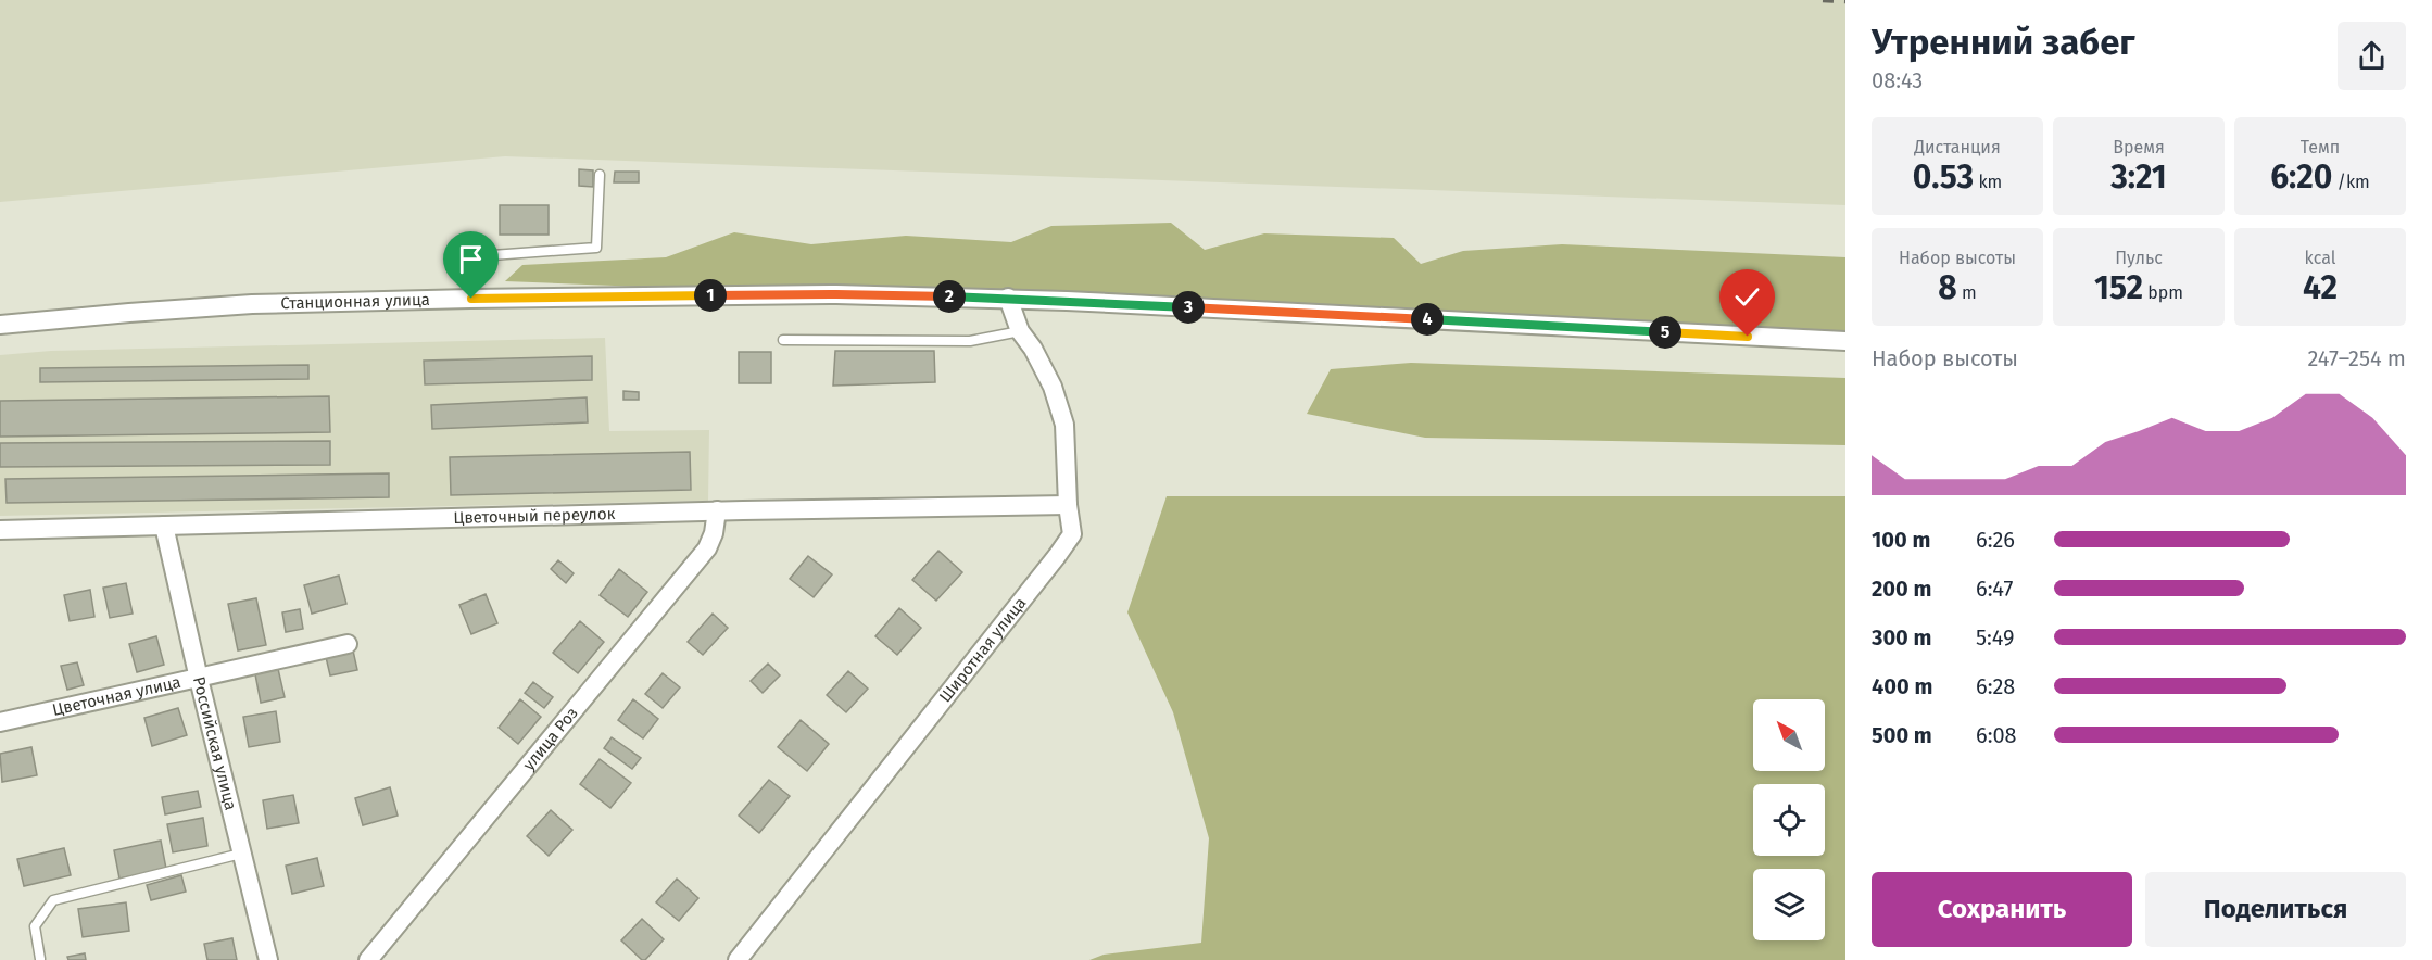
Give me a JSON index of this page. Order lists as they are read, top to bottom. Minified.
{"streets":{"street":["Станционная улица","Цветочный переулок","Широтная улица","Цветочная улица","улица Роз","Российская улица"]},"crossings":[["Станционная улица","Широтная улица"],["Цветочный переулок","Широтная улица"],["Цветочный переулок","улица Роз"],["Цветочный переулок","Российская улица"],["Цветочная улица","Российская улица"]],"north":"top left","page":{"heading":["Утренний забег","08:43"],"stats":[["Дистанция","0.53 km"],["Время","3:21"],["Темп","6:20 /km"],["Набор высоты","8 m"],["Пульс","152 bpm"],["kcal","42"]],"pins":["1","2","3","4","5"],"chart":["Набор высоты","247–254 m"],"list":[{"name":"100 m","note":"6:26"},{"name":"200 m","note":"6:47"},{"name":"300 m","note":"5:49"},{"name":"400 m","note":"6:28"},{"name":"500 m","note":"6:08"}],"buttons":["Сохранить","Поделиться"]}}
